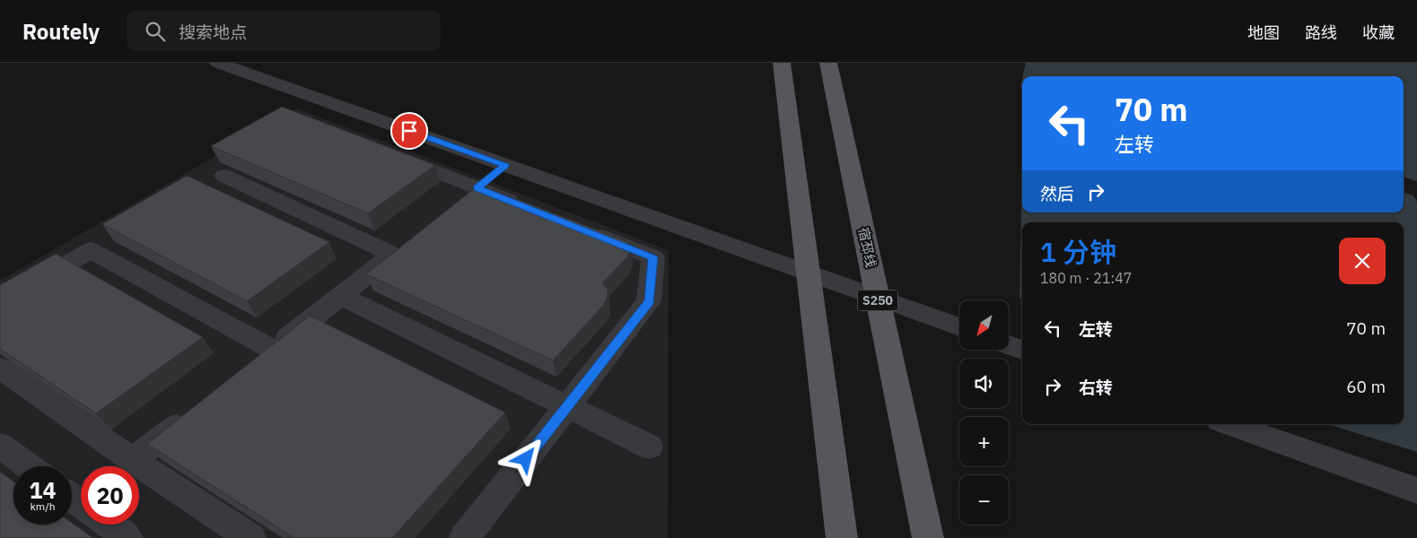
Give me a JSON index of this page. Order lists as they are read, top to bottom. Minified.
{"streets":{"main road":["宿邳线","S250"]},"north":"bottom left","page":{"header":"Routely","search":"搜索地点","nav":["地图","路线","收藏"],"turn":["70 m","左转"],"then":"然后","heading":["1 分钟","180 m · 21:47"],"list":[{"name":"左转","value":"70 m"},{"name":"右转","value":"60 m"}],"map_buttons":["+","−"],"speed":"14 km/h","limit":"20"}}
